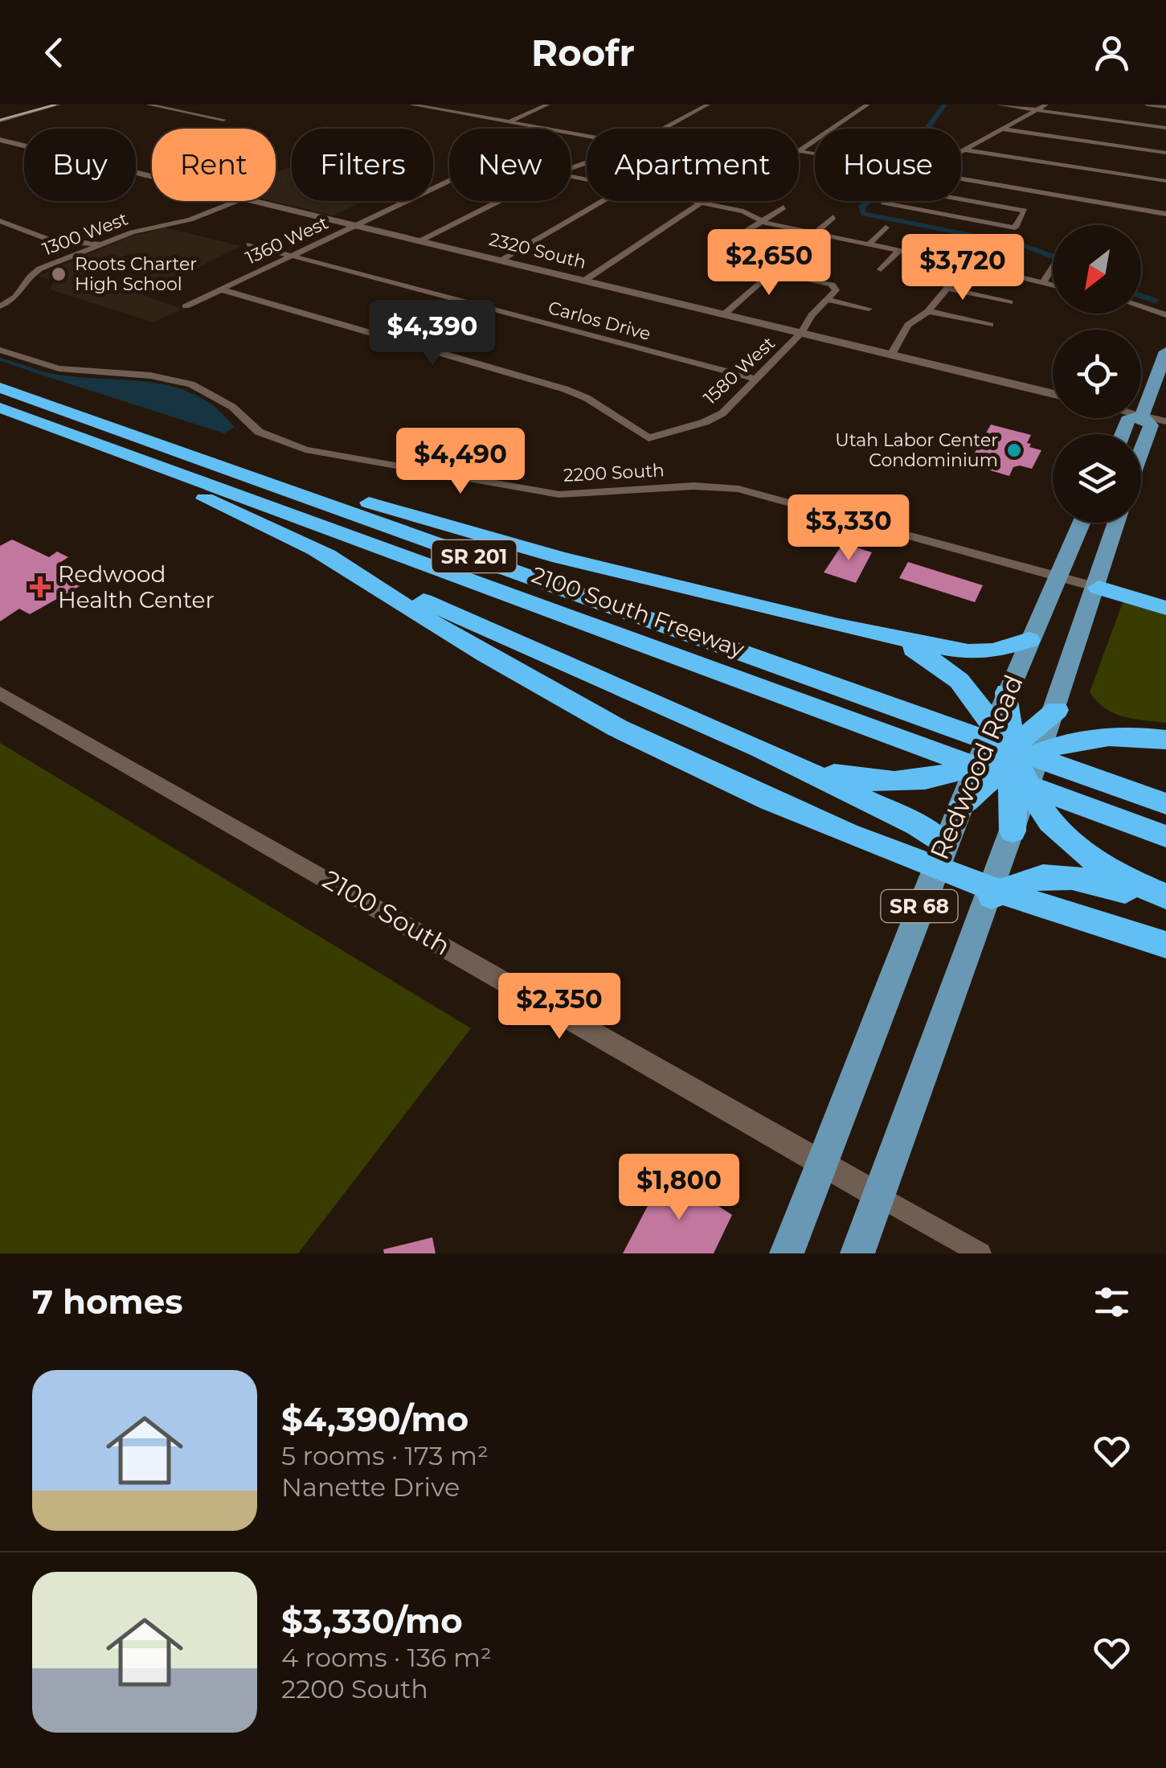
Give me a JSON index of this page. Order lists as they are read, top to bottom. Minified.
{"streets":{"highway":["SR 201","2100 South Freeway"],"main road":["Redwood Road","SR 68"],"street":["1300 West","1360 West","2320 South","Carlos Drive","1580 West","2200 South","2100 South"]},"crossings":[["1360 West","2320 South"],["1360 West","Carlos Drive"],["1360 West","1580 West"],["2320 South","1580 West"],["Carlos Drive","1580 West"],["2200 South","Redwood Road"],["2200 South","SR 68"],["Redwood Road","2100 South"],["SR 68","2100 South"]],"places":{"other":["Roots Charter High School","Utah Labor Center Condominium"],"health":["Redwood Health Center"]},"north":"bottom left","page":{"header":"Roofr","chip":["Buy","Rent","Filters","New","Apartment","House"],"price":["$2,650","$3,720","$4,390","$4,490","$3,330","$2,350","$1,800"],"heading":"7 homes","list":[{"name":"$4,390/mo","note":"5 rooms · 173 m² · Nanette Drive"},{"name":"$3,330/mo","note":"4 rooms · 136 m² · 2200 South"}]}}
